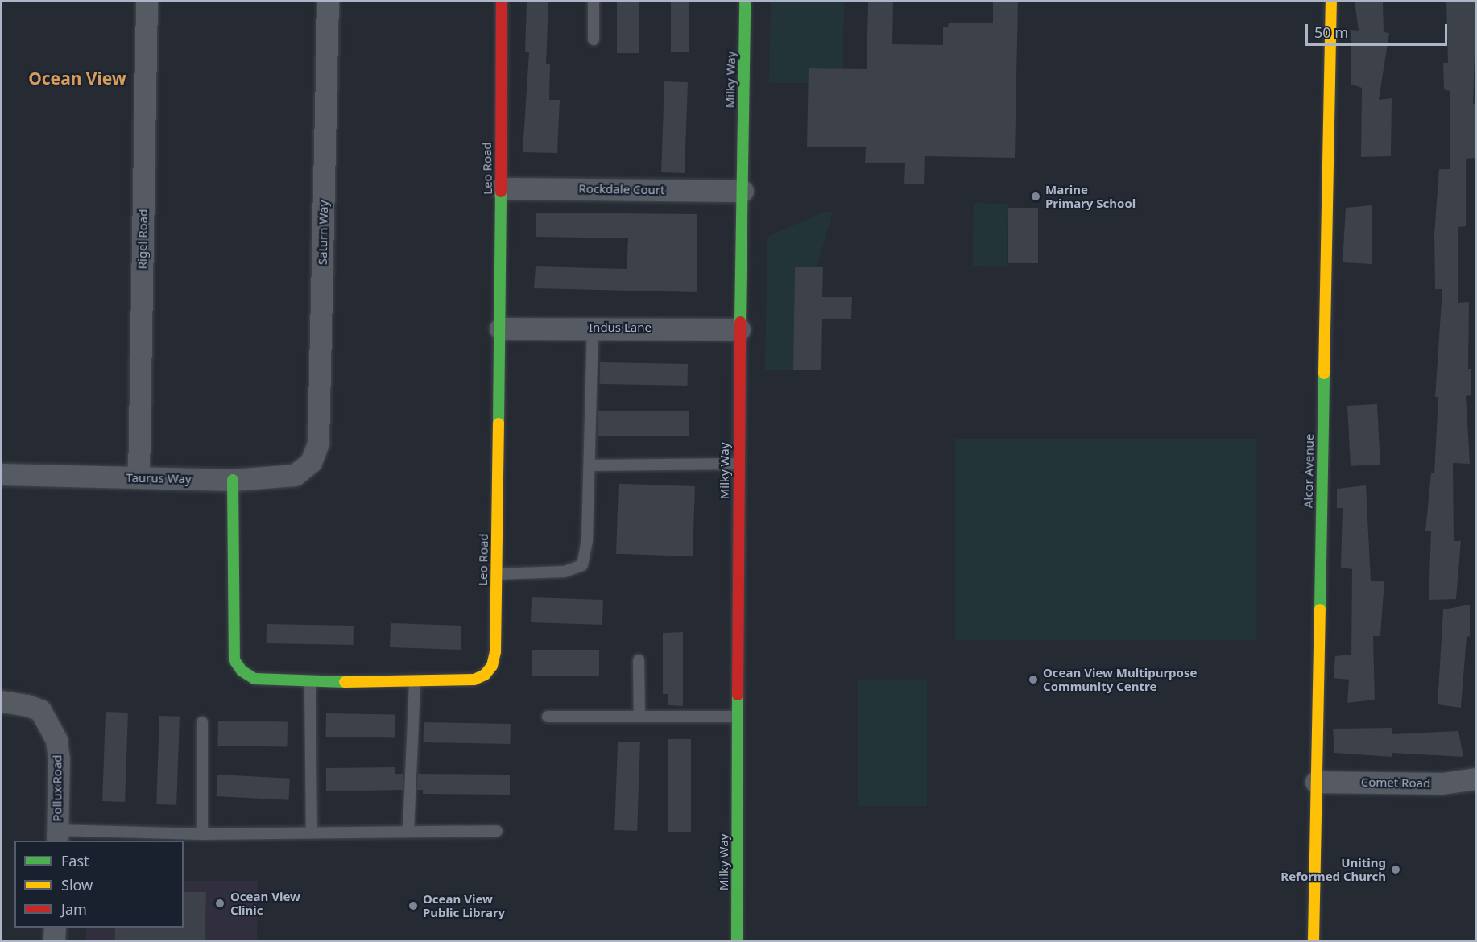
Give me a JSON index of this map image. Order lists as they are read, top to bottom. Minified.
{"streets":{"street":["Milky Way","Leo Road","Rockdale Court","Saturn Way","Rigel Road","Indus Lane","Alcor Avenue","Taurus Way","Comet Road","Pollux Road"]},"crossings":[["Milky Way","Rockdale Court"],["Milky Way","Indus Lane"],["Leo Road","Rockdale Court"],["Leo Road","Indus Lane"],["Leo Road","Taurus Way"],["Saturn Way","Taurus Way"],["Rigel Road","Taurus Way"],["Alcor Avenue","Comet Road"]],"districts":["Ocean View"],"places":["Marine Primary School","Ocean View Multipurpose Community Centre","Uniting Reformed Church","Ocean View Clinic","Ocean View Public Library"],"legend":["Fast","Slow","Jam"],"scale_bar":"50 m"}
